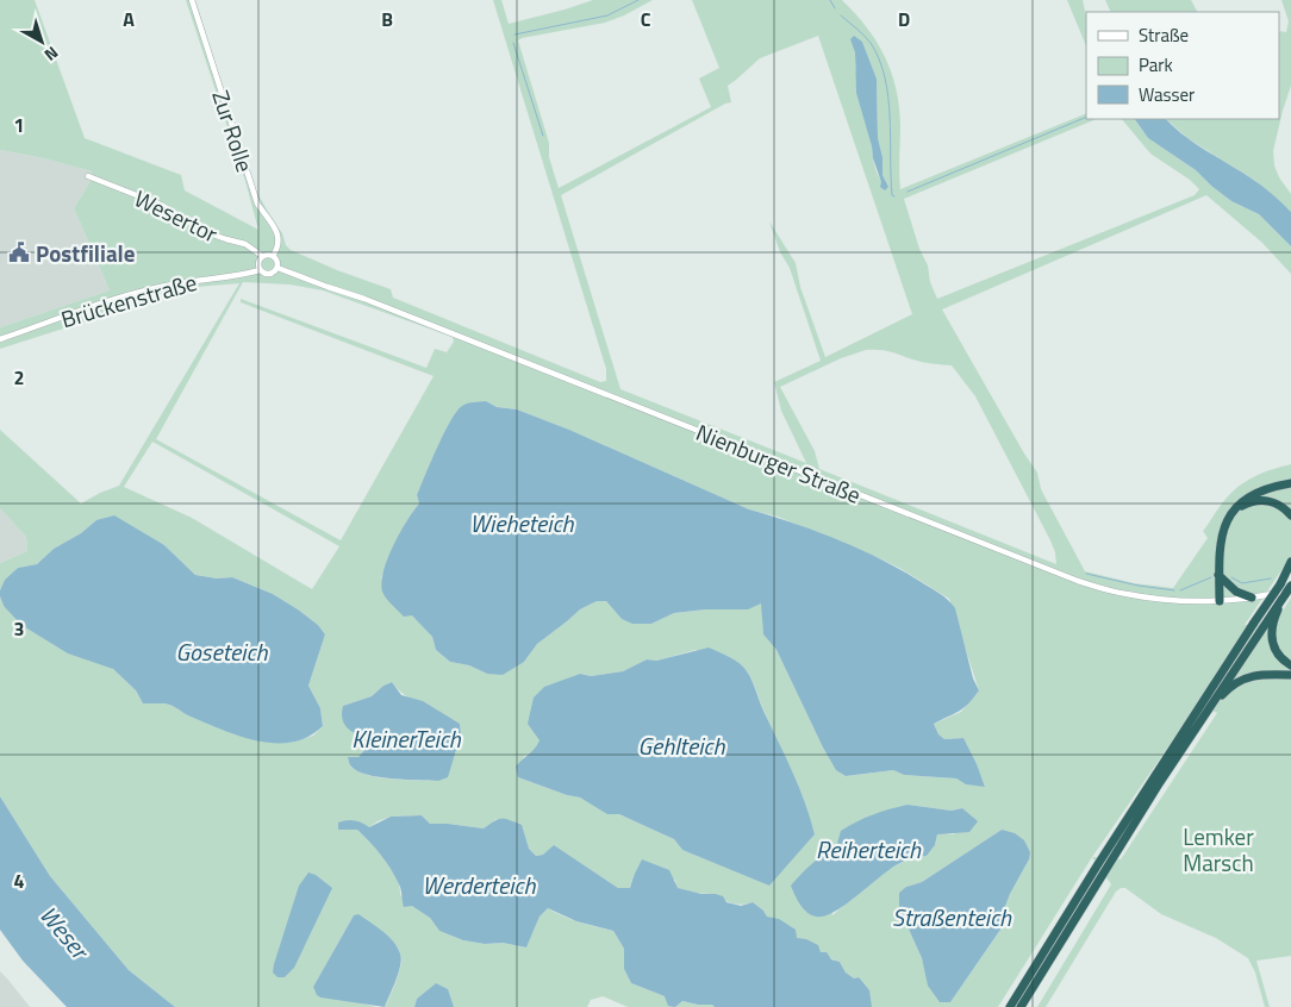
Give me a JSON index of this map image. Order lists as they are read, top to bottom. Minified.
{"streets":{"street":["Zur Rolle","Wesertor","Brückenstraße","Nienburger Straße"]},"crossings":[["Zur Rolle","Wesertor"],["Zur Rolle","Brückenstraße"],["Zur Rolle","Nienburger Straße"],["Wesertor","Brückenstraße"],["Wesertor","Nienburger Straße"],["Brückenstraße","Nienburger Straße"]],"water":["Wieheteich","Goseteich","KleinerTeich","Gehlteich","Reiherteich","Werderteich","Straßenteich","Weser"],"parks":["Lemker Marsch"],"places":{"public building":["Postfiliale"]},"legend":["Straße","Park","Wasser"],"north":"bottom right","grid":{"columns":["A","B","C","D"],"rows":["1","2","3","4"]}}
